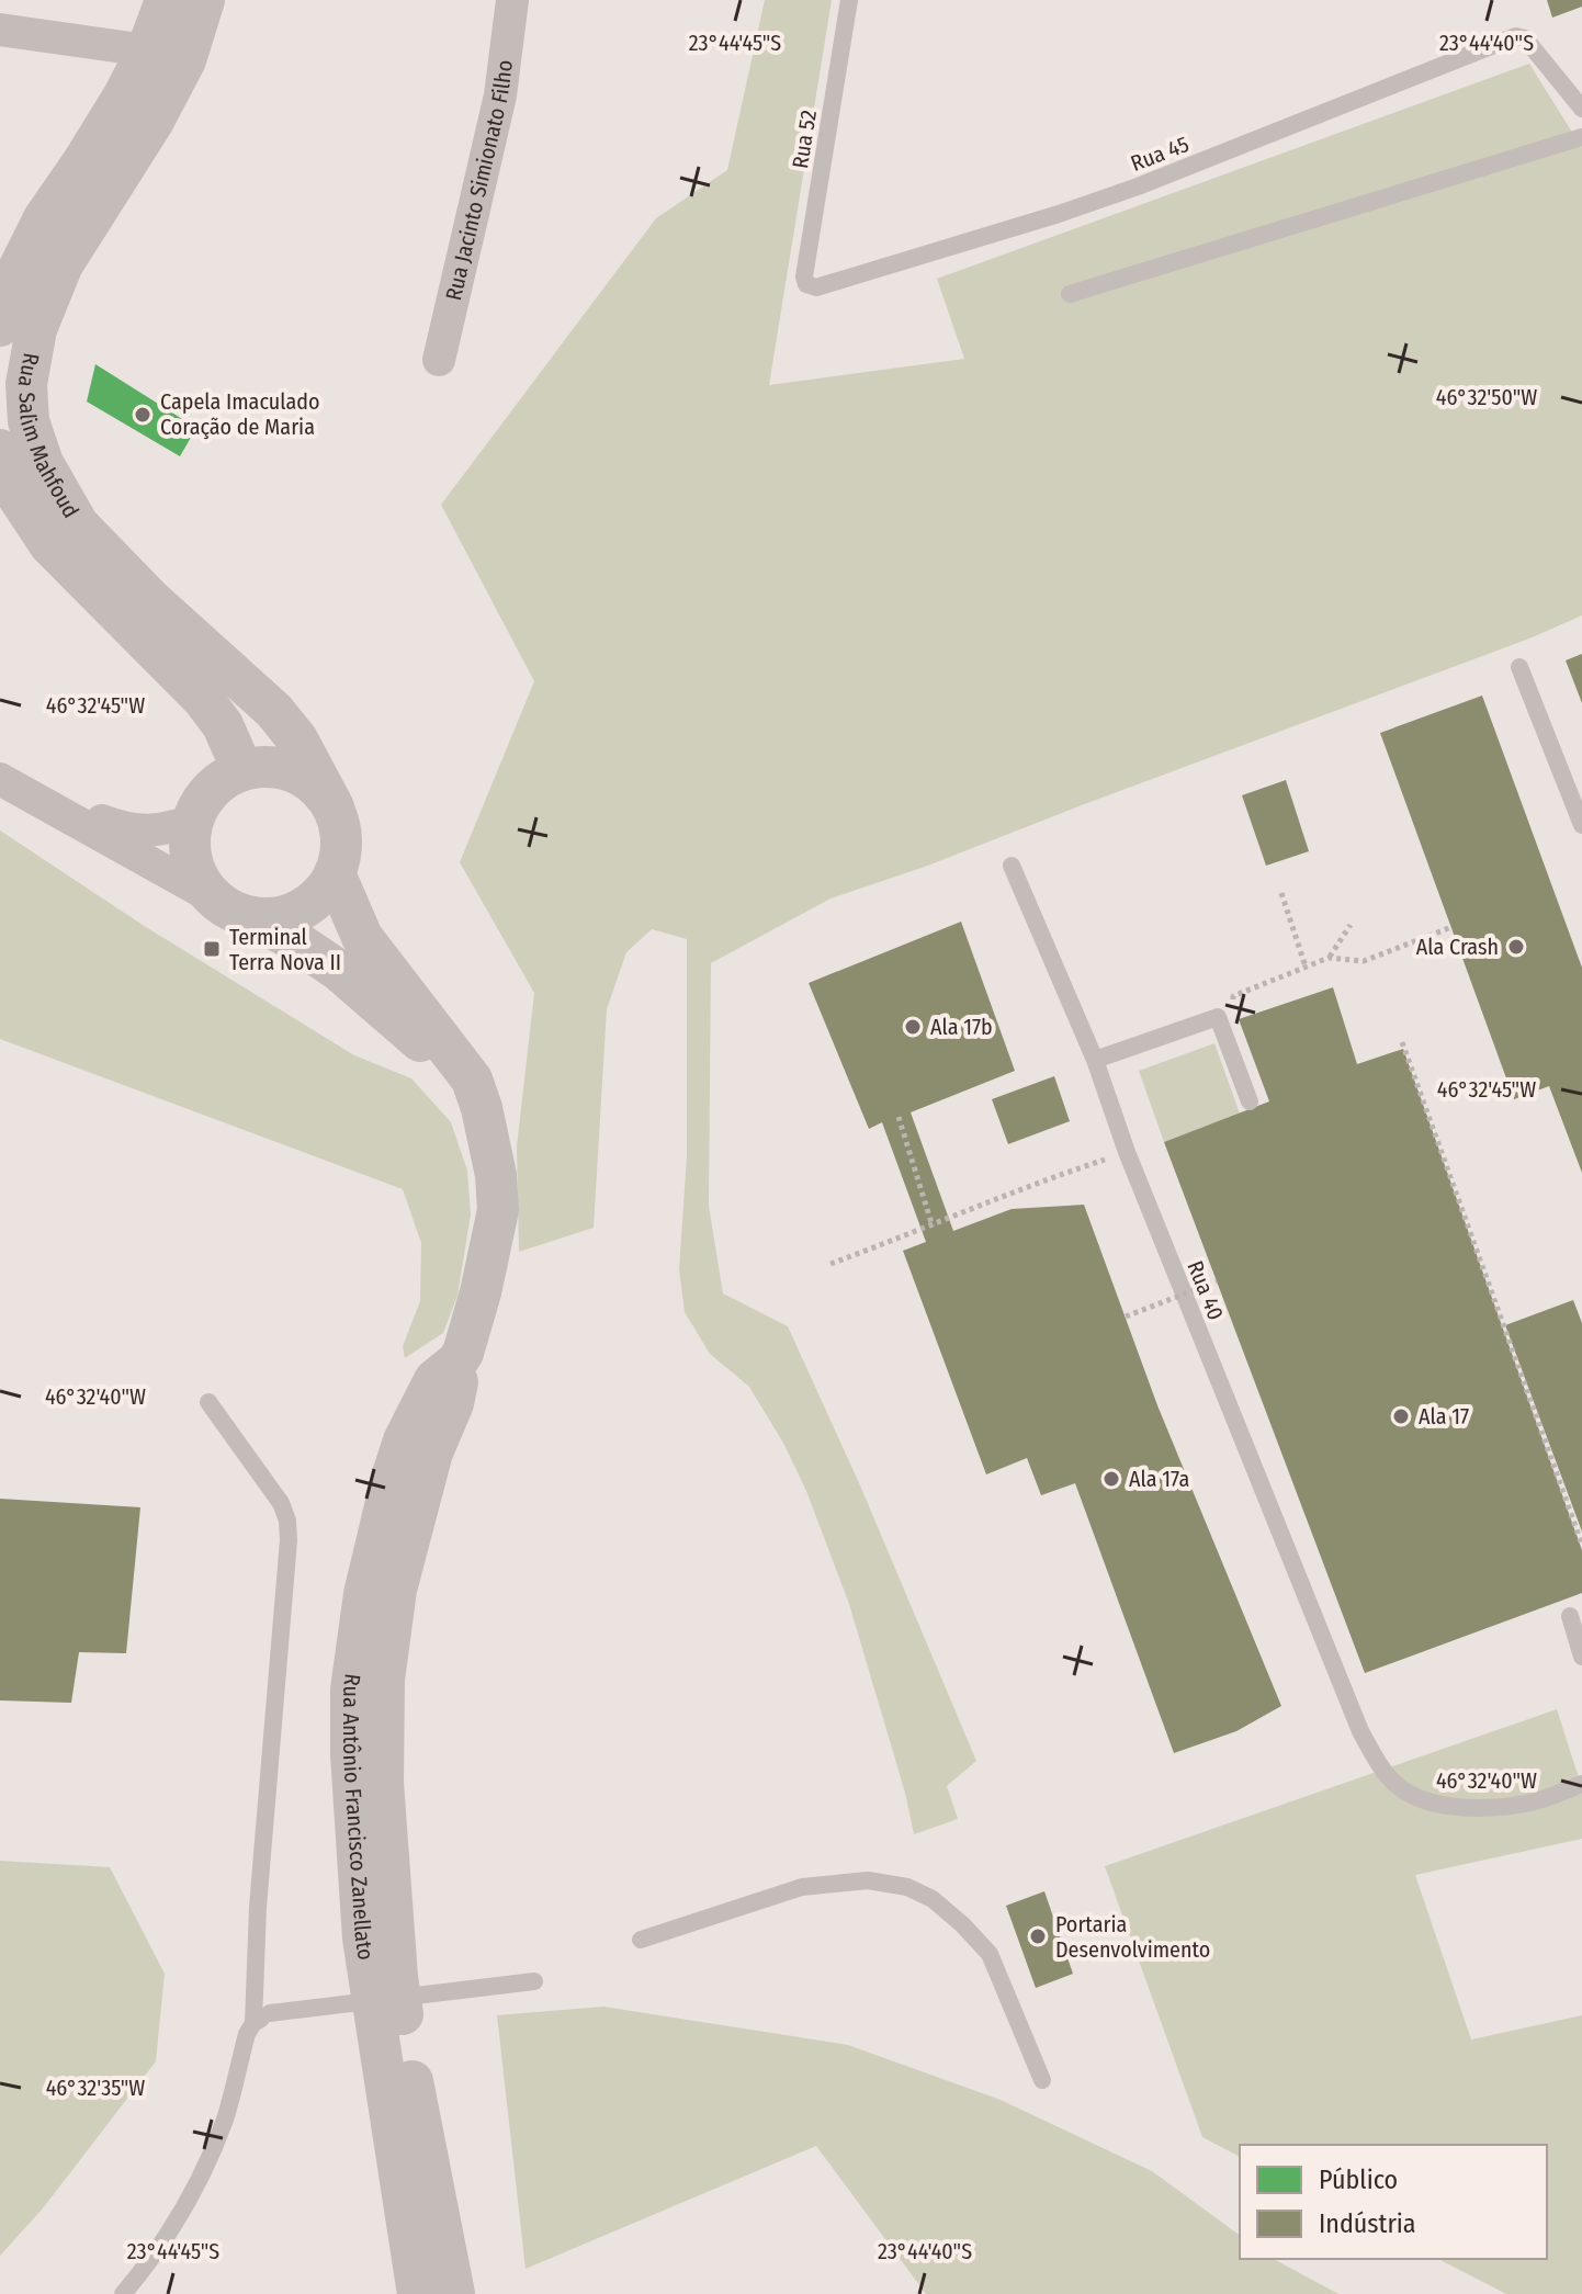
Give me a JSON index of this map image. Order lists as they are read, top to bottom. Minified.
{"streets":{"street":["Rua Jacinto Simionato Filho","Rua Salim Mahfoud","Rua Antônio Francisco Zanellato"],"lane":["Rua 52","Rua 45","Rua 40"]},"crossings":[["Rua 52","Rua 45"],["Rua Salim Mahfoud","Rua Antônio Francisco Zanellato"]],"places":{"other":["Capela Imaculado Coração de Maria","Ala Crash","Ala 17b","Ala 17","Ala 17a","Portaria Desenvolvimento"],"transit":["Terminal Terra Nova II"]},"legend":["Público","Indústria"],"coordinates":["23°44'45\"S","23°44'40\"S","46°32'50\"W","46°32'45\"W","46°32'40\"W","46°32'35\"W"]}
